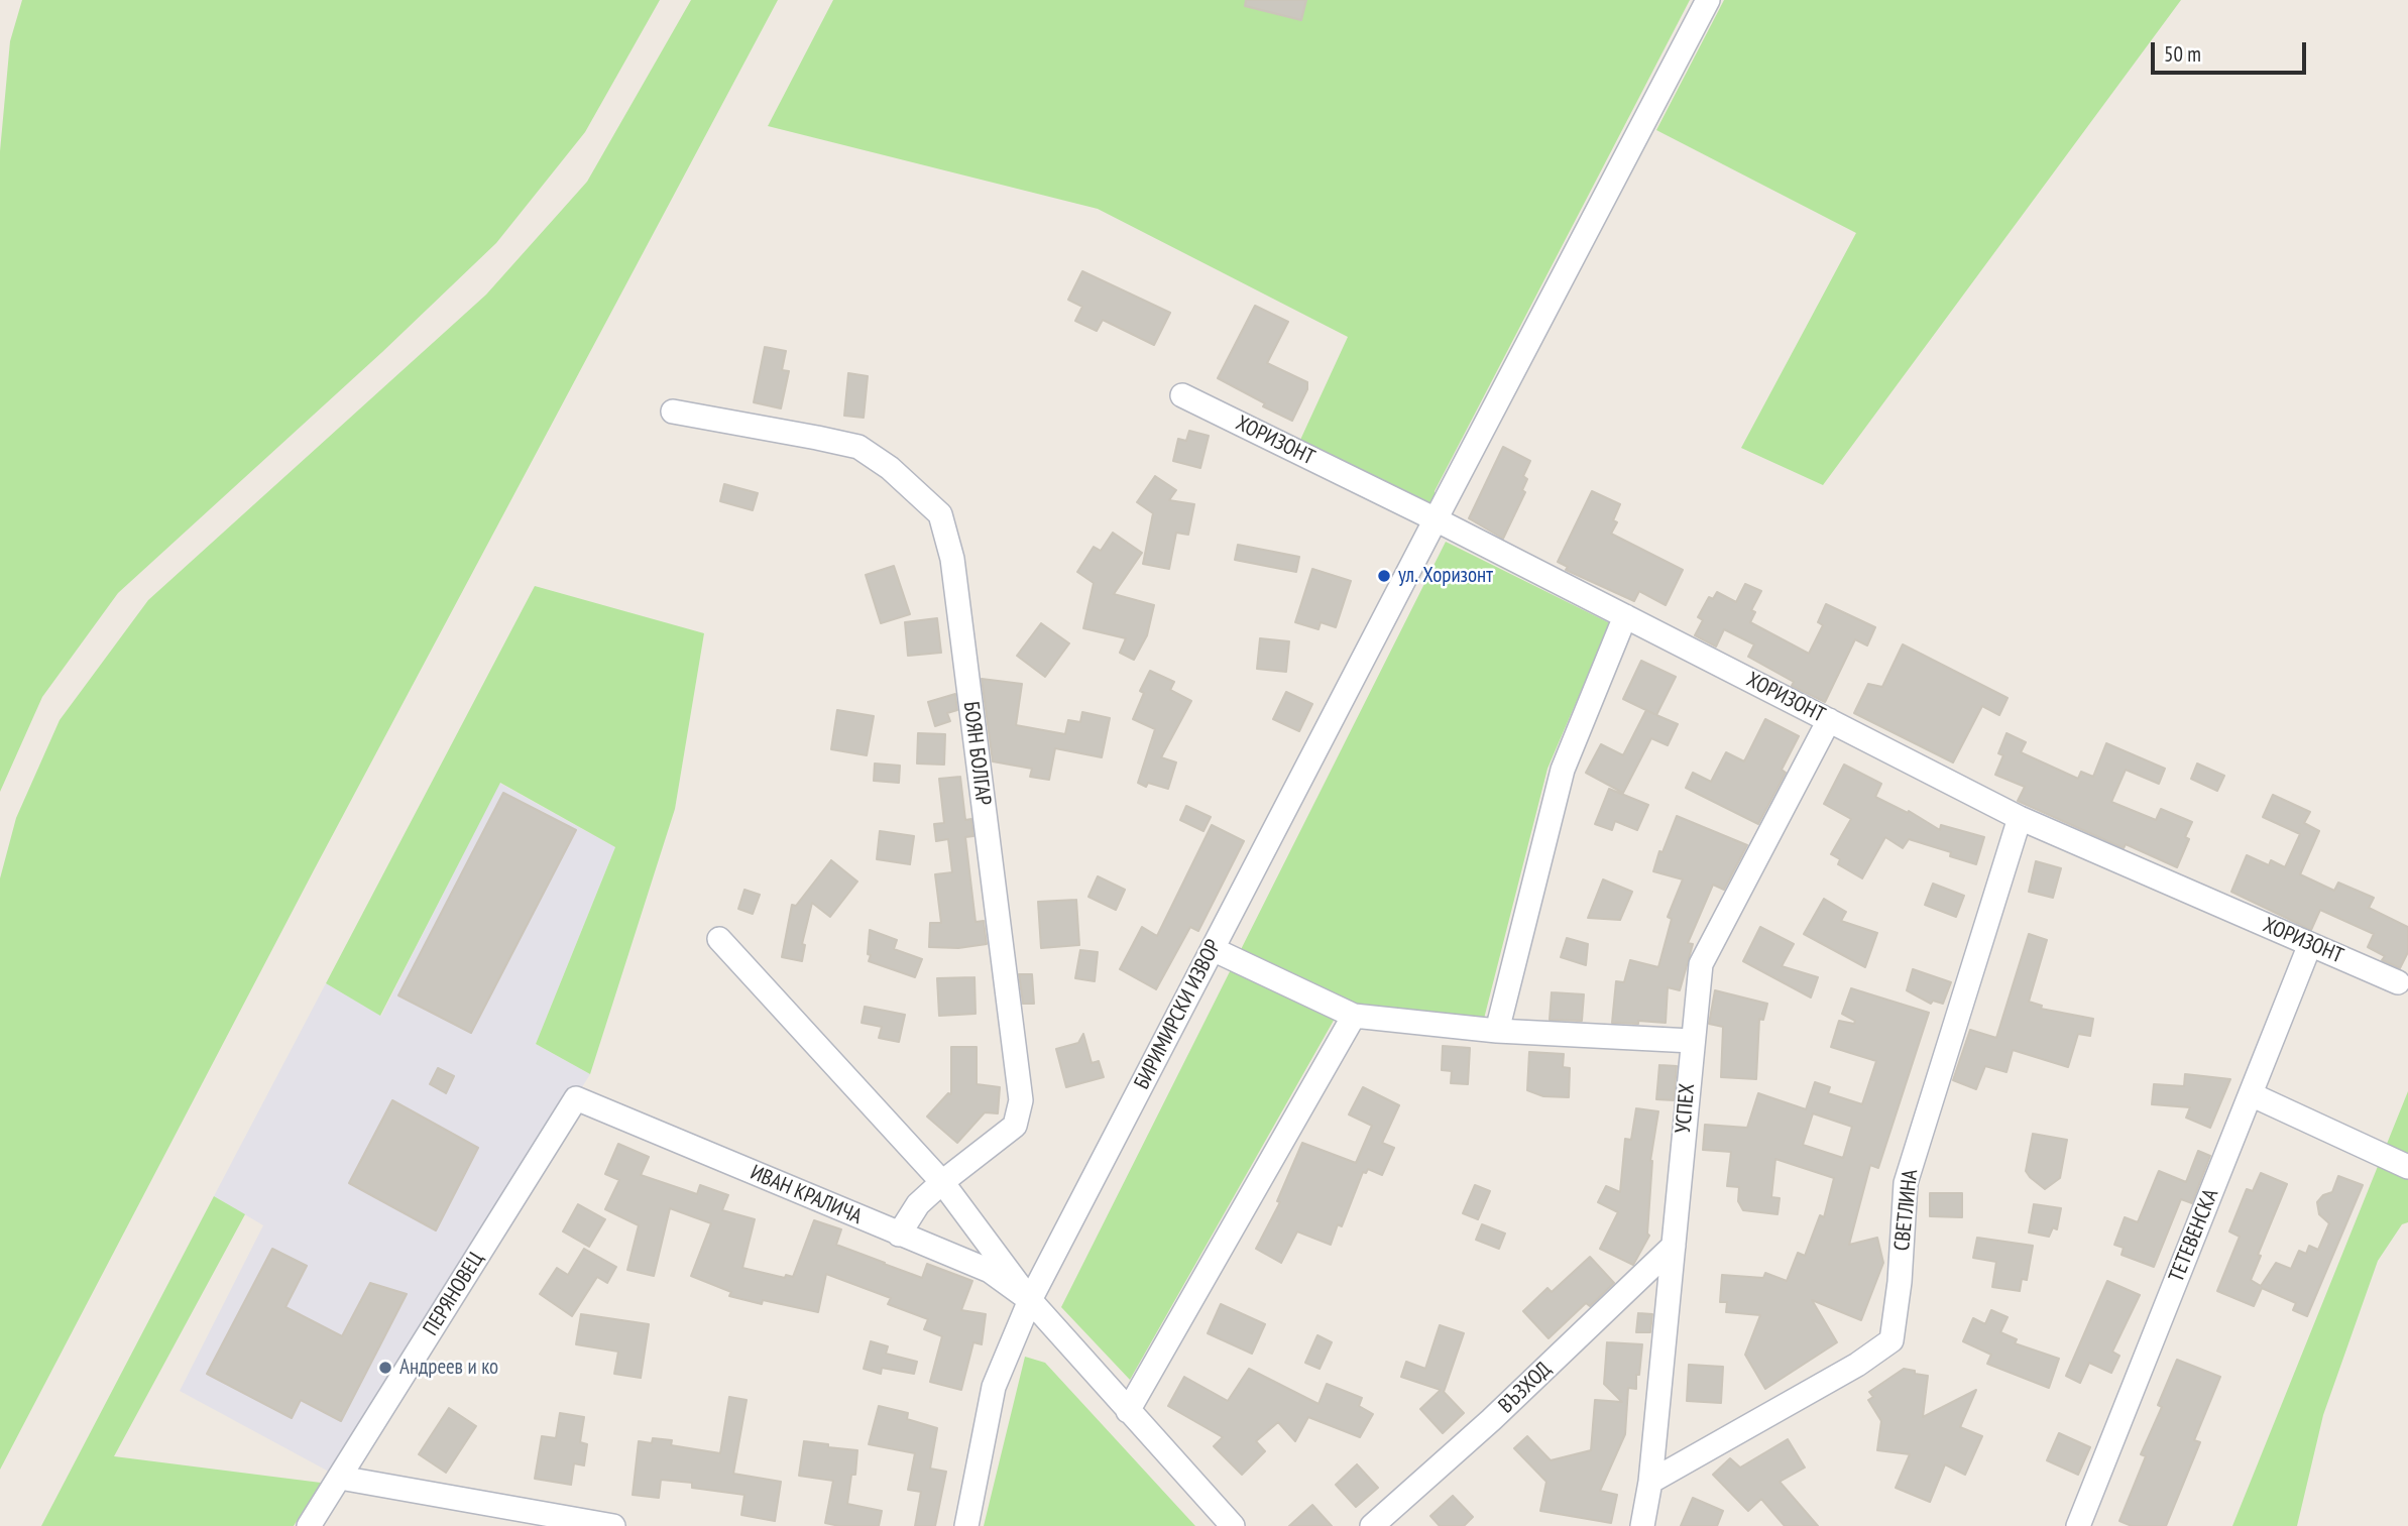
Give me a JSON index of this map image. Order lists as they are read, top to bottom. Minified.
{"streets":{"street":["ХОРИЗОНТ","БОЯН БОЛГАР","БИРИМИРСКИ ИЗВОР","УСПЕХ","ИВАН КРАЛИЧА","СВЕТЛИНА","ТЕТЕВЕНСКА","ПЕРЯНОВЕЦ","ВЪЗХОД"]},"crossings":[["ХОРИЗОНТ","БИРИМИРСКИ ИЗВОР"],["ХОРИЗОНТ","УСПЕХ"],["ХОРИЗОНТ","СВЕТЛИНА"],["ХОРИЗОНТ","ТЕТЕВЕНСКА"],["БОЯН БОЛГАР","ИВАН КРАЛИЧА"],["БИРИМИРСКИ ИЗВОР","ИВАН КРАЛИЧА"],["УСПЕХ","СВЕТЛИНА"],["УСПЕХ","ВЪЗХОД"],["ИВАН КРАЛИЧА","ПЕРЯНОВЕЦ"]],"places":["ул. Хоризонт","Андреев и ко"],"scale_bar":"50 m"}
